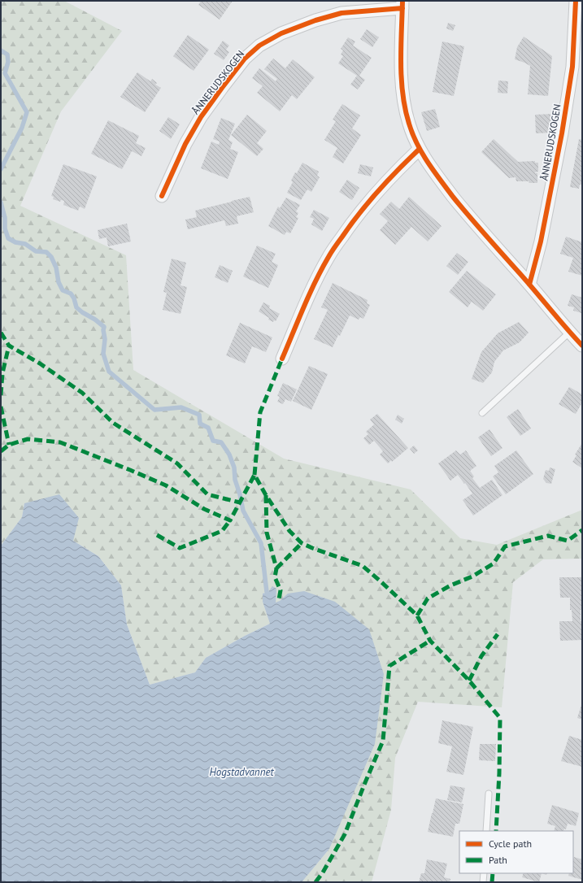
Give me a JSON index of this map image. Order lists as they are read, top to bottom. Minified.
{"streets":{"street":["ÅNNERUDSKOGEN"]},"water":["Hogstadvannet"],"legend":["Cycle path","Path"]}
